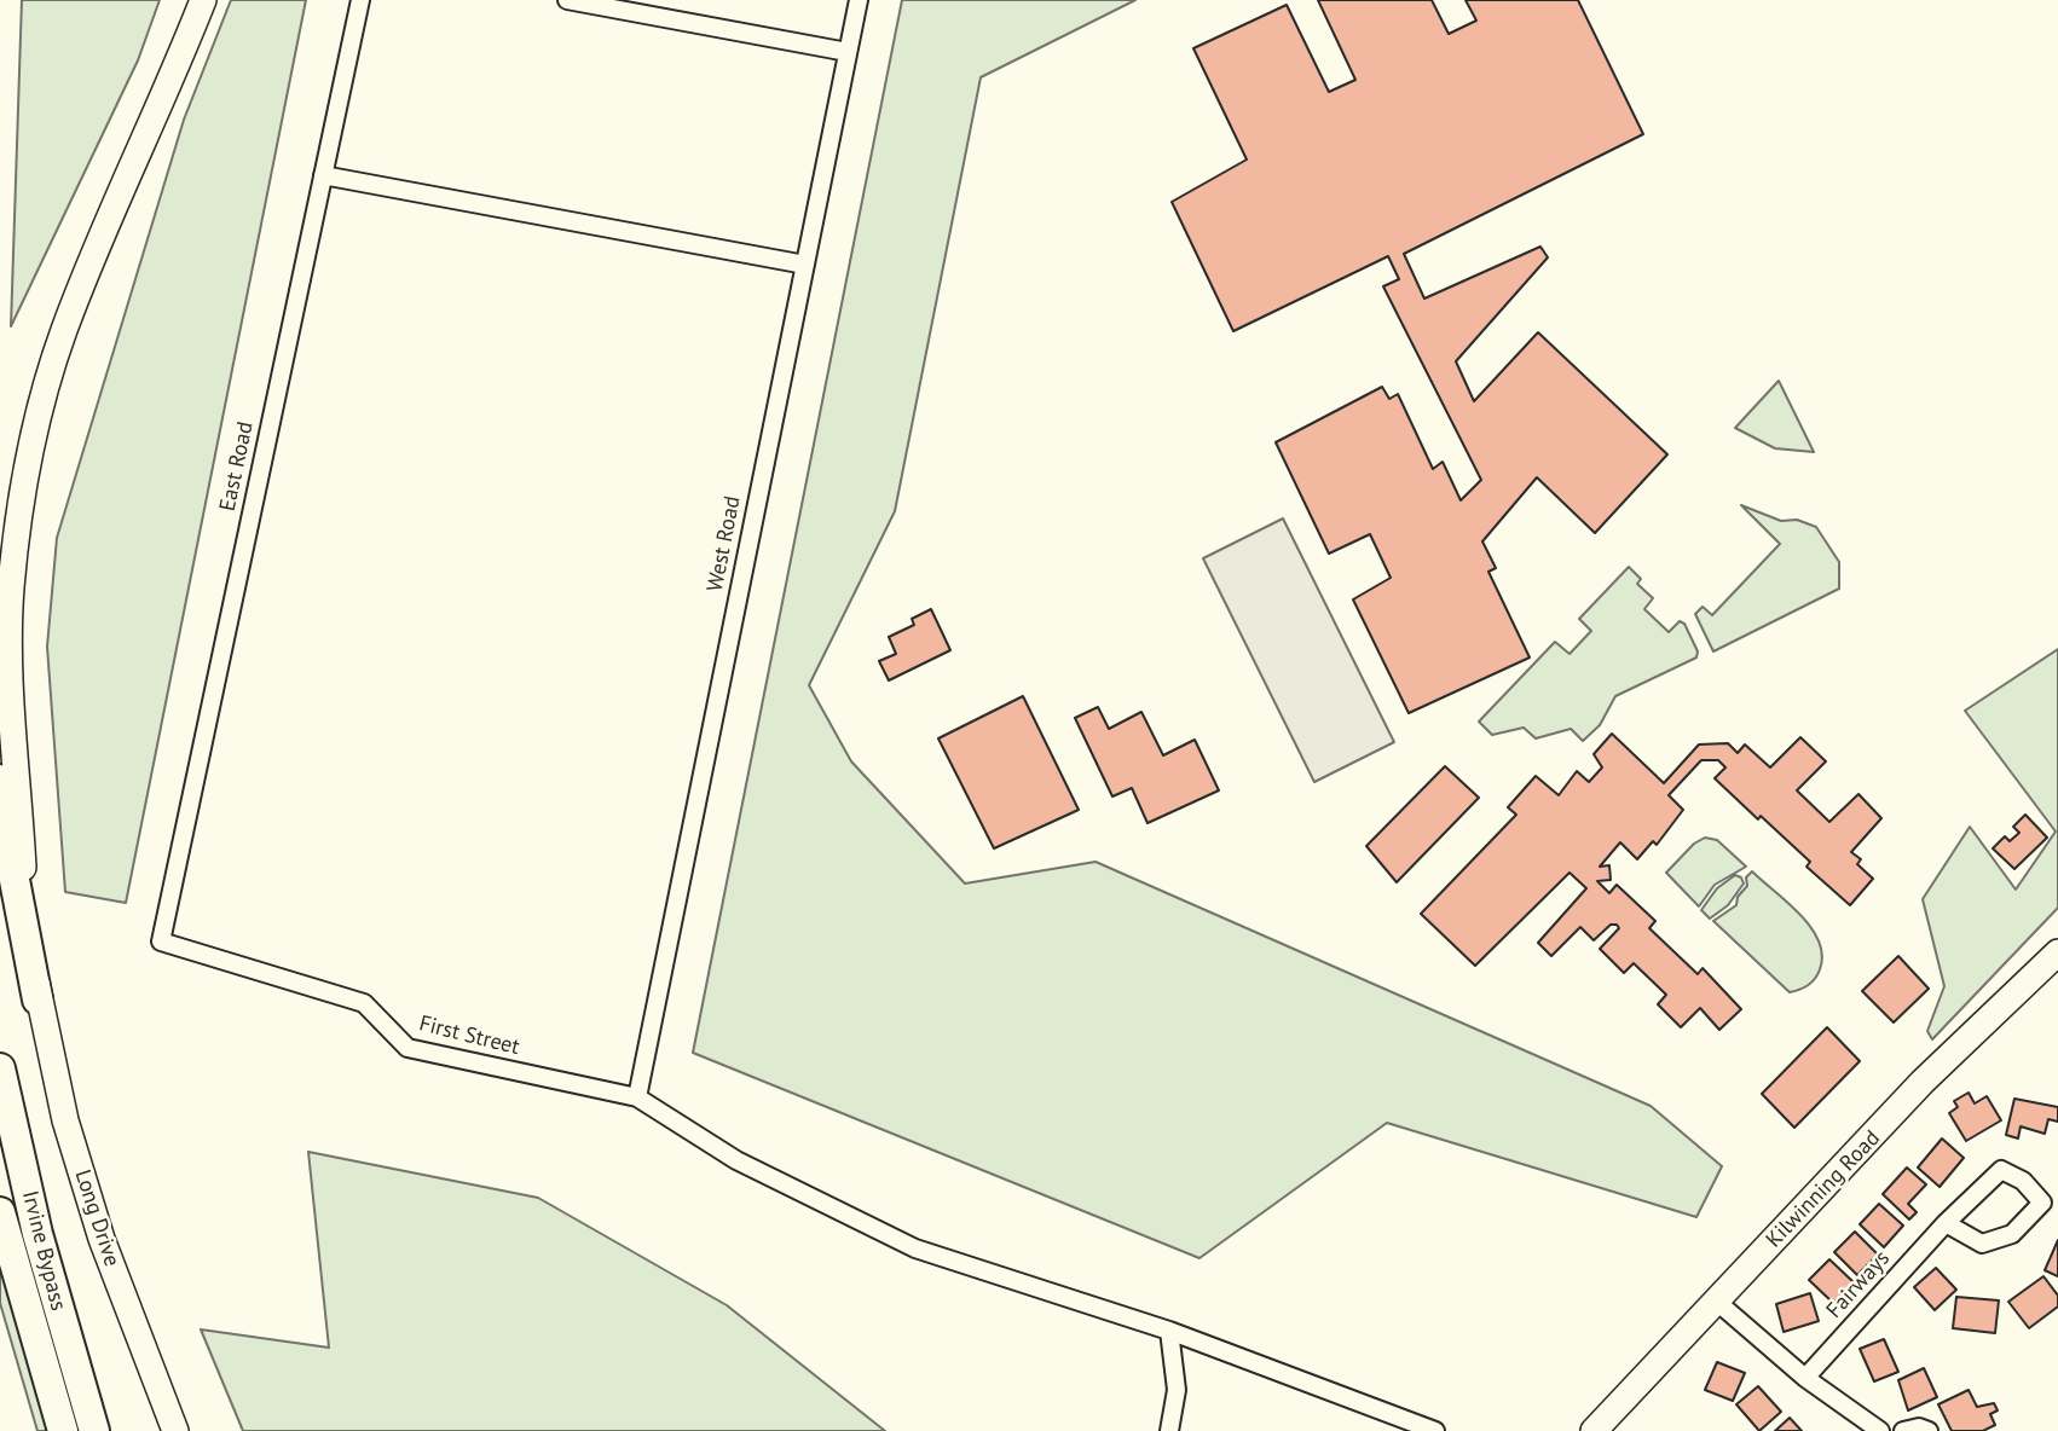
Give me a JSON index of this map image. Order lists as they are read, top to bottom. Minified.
{"streets":{"highway":["Irvine Bypass"],"main road":["Kilwinning Road","Long Drive"],"street":["East Road","West Road","First Street","Fairways"]},"crossings":[["East Road","First Street"],["West Road","First Street"]]}
